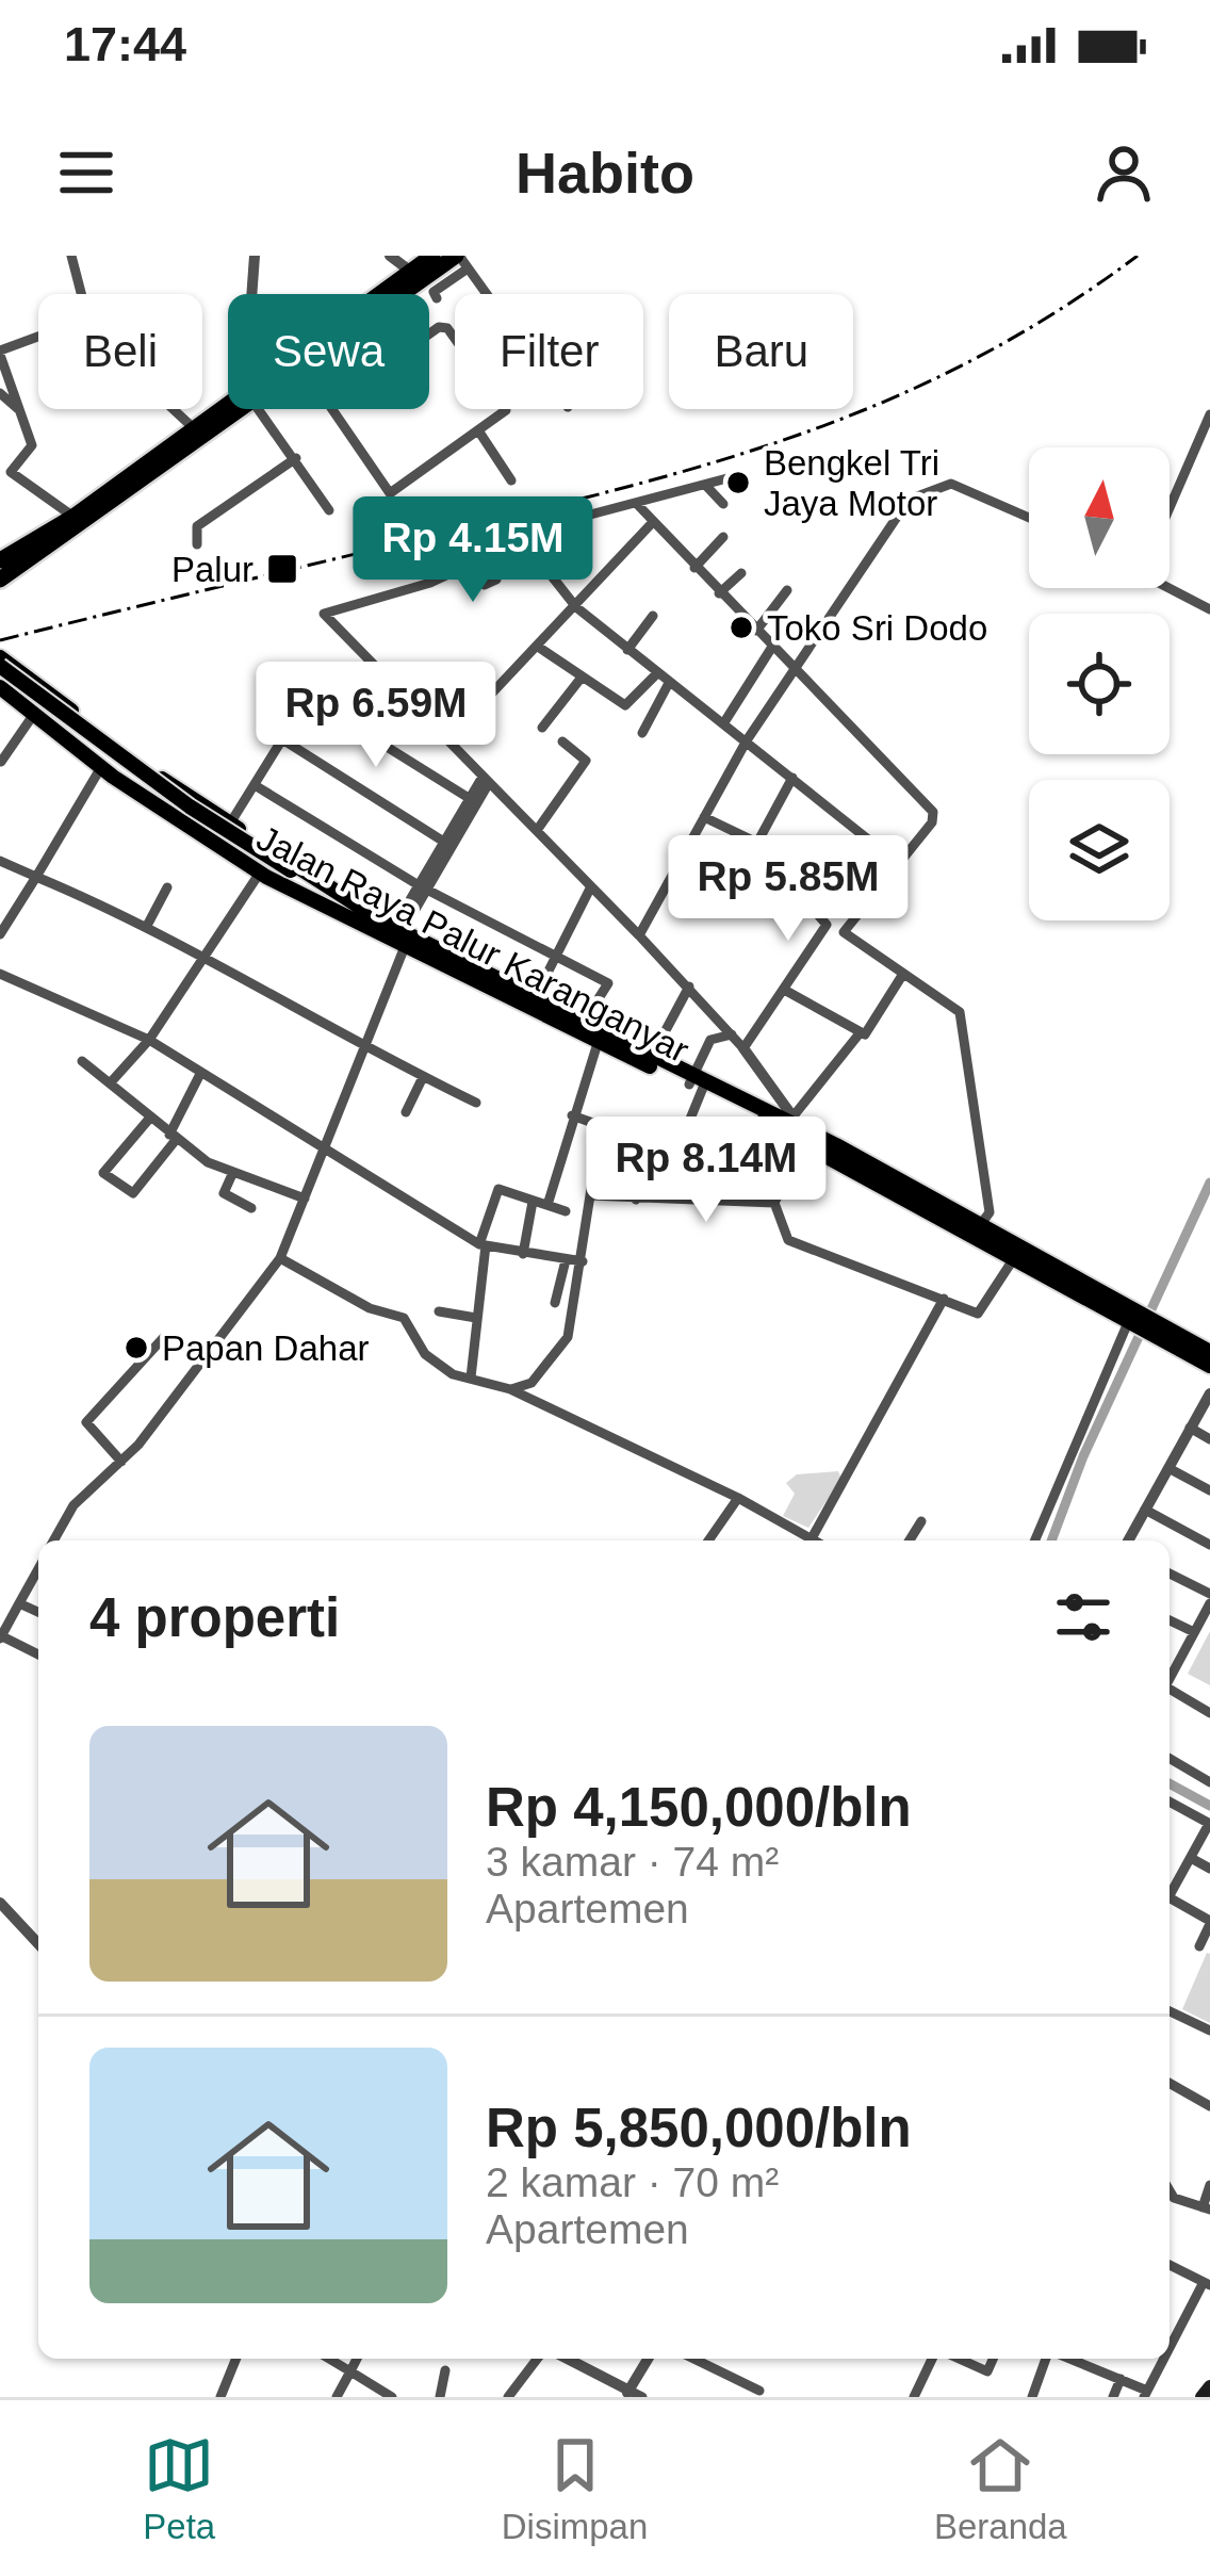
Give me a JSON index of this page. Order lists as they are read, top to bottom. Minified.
{"streets":{"main road":["Jalan Raya Palur Karanganyar"]},"places":{"other":["Bengkel Tri Jaya Motor","Toko Sri Dodo","Papan Dahar"],"transit":["Palur"]},"north":"top","page":{"status":"17:44","header":"Habito","chip":["Beli","Sewa","Filter","Baru"],"price":["Rp 4.15M","Rp 6.59M","Rp 5.85M","Rp 8.14M"],"heading":"4 properti","list":[{"name":"Rp 4,150,000/bln","note":"3 kamar · 74 m² · Apartemen"},{"name":"Rp 5,850,000/bln","note":"2 kamar · 70 m² · Apartemen"}],"tabs":["Peta","Disimpan","Beranda"]}}
